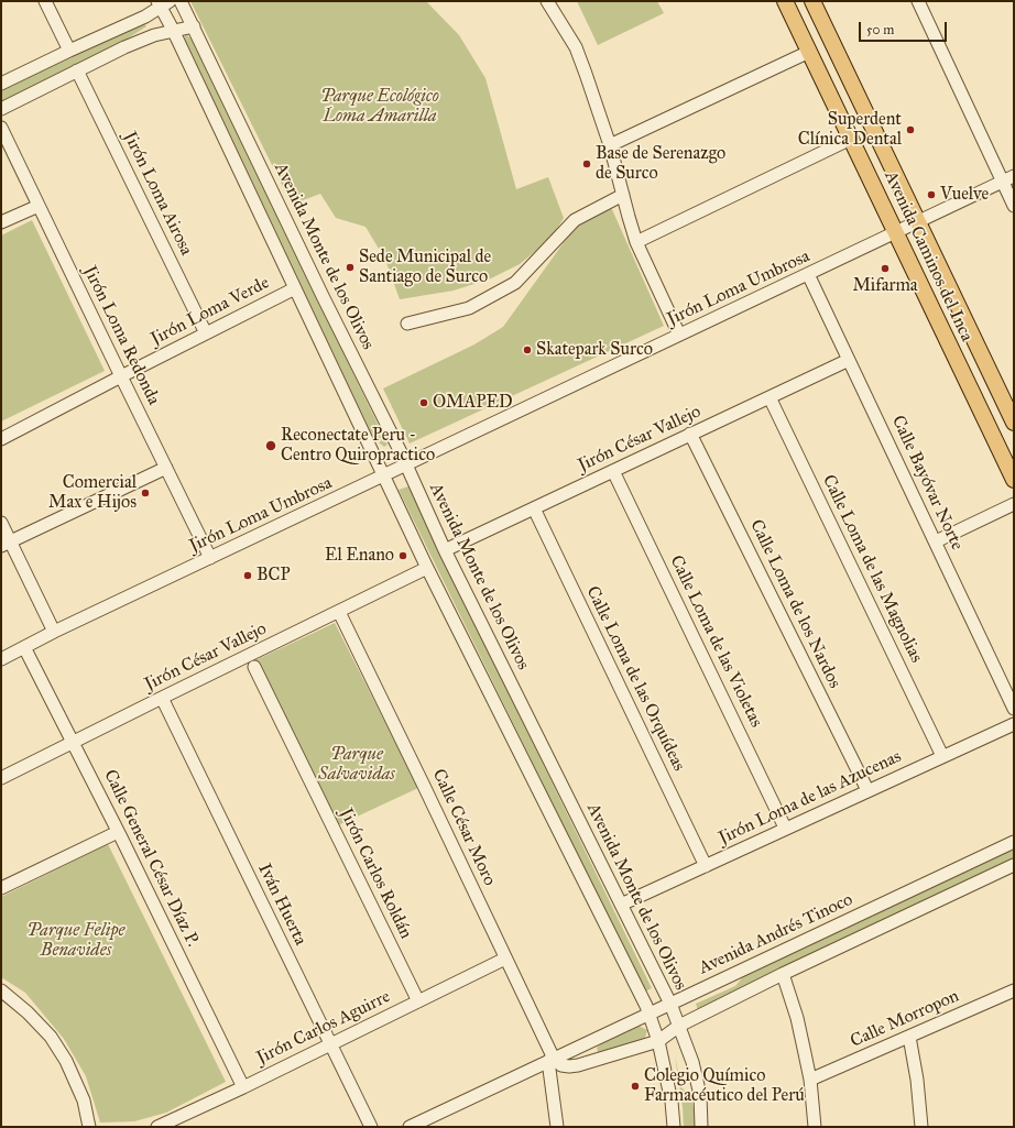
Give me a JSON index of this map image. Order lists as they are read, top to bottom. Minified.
{"streets":{"main road":["Avenida Caminos del Inca"],"street":["Jirón Loma Airosa","Avenida Monte de los Olivos","Jirón Loma Umbrosa","Jirón Loma Verde","Jirón Loma Redonda","Jirón César Vallejo","Calle Bayóvar Norte","Calle Loma de las Magnolias","Calle Loma de los Nardos","Calle Loma de las Violetas","Calle Loma de las Orquídeas","Jirón Loma de las Azucenas","Calle César Moro","Calle General César Díaz P.","Jirón Carlos Roldán","Iván Huerta","Avenida Andrés Tinoco","Calle Morropon","Jirón Carlos Aguirre"]},"crossings":[["Jirón Loma Airosa","Jirón Loma Verde"],["Avenida Monte de los Olivos","Jirón Loma Umbrosa"],["Avenida Monte de los Olivos","Jirón César Vallejo"],["Avenida Monte de los Olivos","Jirón Loma de las Azucenas"],["Avenida Monte de los Olivos","Avenida Andrés Tinoco"],["Avenida Caminos del Inca","Jirón Loma Umbrosa"],["Jirón Loma Umbrosa","Jirón Loma Redonda"],["Jirón Loma Umbrosa","Calle Bayóvar Norte"],["Jirón Loma Umbrosa","Calle General César Díaz P."],["Jirón Loma Verde","Jirón Loma Redonda"],["Jirón César Vallejo","Calle Bayóvar Norte"],["Jirón César Vallejo","Calle Loma de las Magnolias"],["Jirón César Vallejo","Calle Loma de los Nardos"],["Jirón César Vallejo","Calle Loma de las Violetas"],["Jirón César Vallejo","Calle Loma de las Orquídeas"],["Jirón César Vallejo","Calle César Moro"],["Jirón César Vallejo","Calle General César Díaz P."],["Jirón César Vallejo","Iván Huerta"],["Calle Loma de las Magnolias","Jirón Loma de las Azucenas"],["Calle Loma de los Nardos","Jirón Loma de las Azucenas"],["Calle Loma de las Violetas","Jirón Loma de las Azucenas"],["Calle Loma de las Orquídeas","Jirón Loma de las Azucenas"],["Calle César Moro","Avenida Andrés Tinoco"],["Calle César Moro","Jirón Carlos Aguirre"],["Calle General César Díaz P.","Jirón Carlos Aguirre"],["Jirón Carlos Roldán","Jirón Carlos Aguirre"],["Iván Huerta","Jirón Carlos Aguirre"]],"parks":["Parque Ecológico Loma Amarilla","Parque Salvavidas","Parque Felipe Benavides"],"places":["Superdent Clínica Dental","Base de Serenazgo de Surco","Vuelve","Sede Municipal de Santiago de Surco","Mifarma","Skatepark Surco","OMAPED","Reconectate Peru - Centro Quiropractico","Comercial Max e Hijos","El Enano","BCP","Colegio Químico Farmacéutico del Perú"],"scale_bar":"50 m"}
